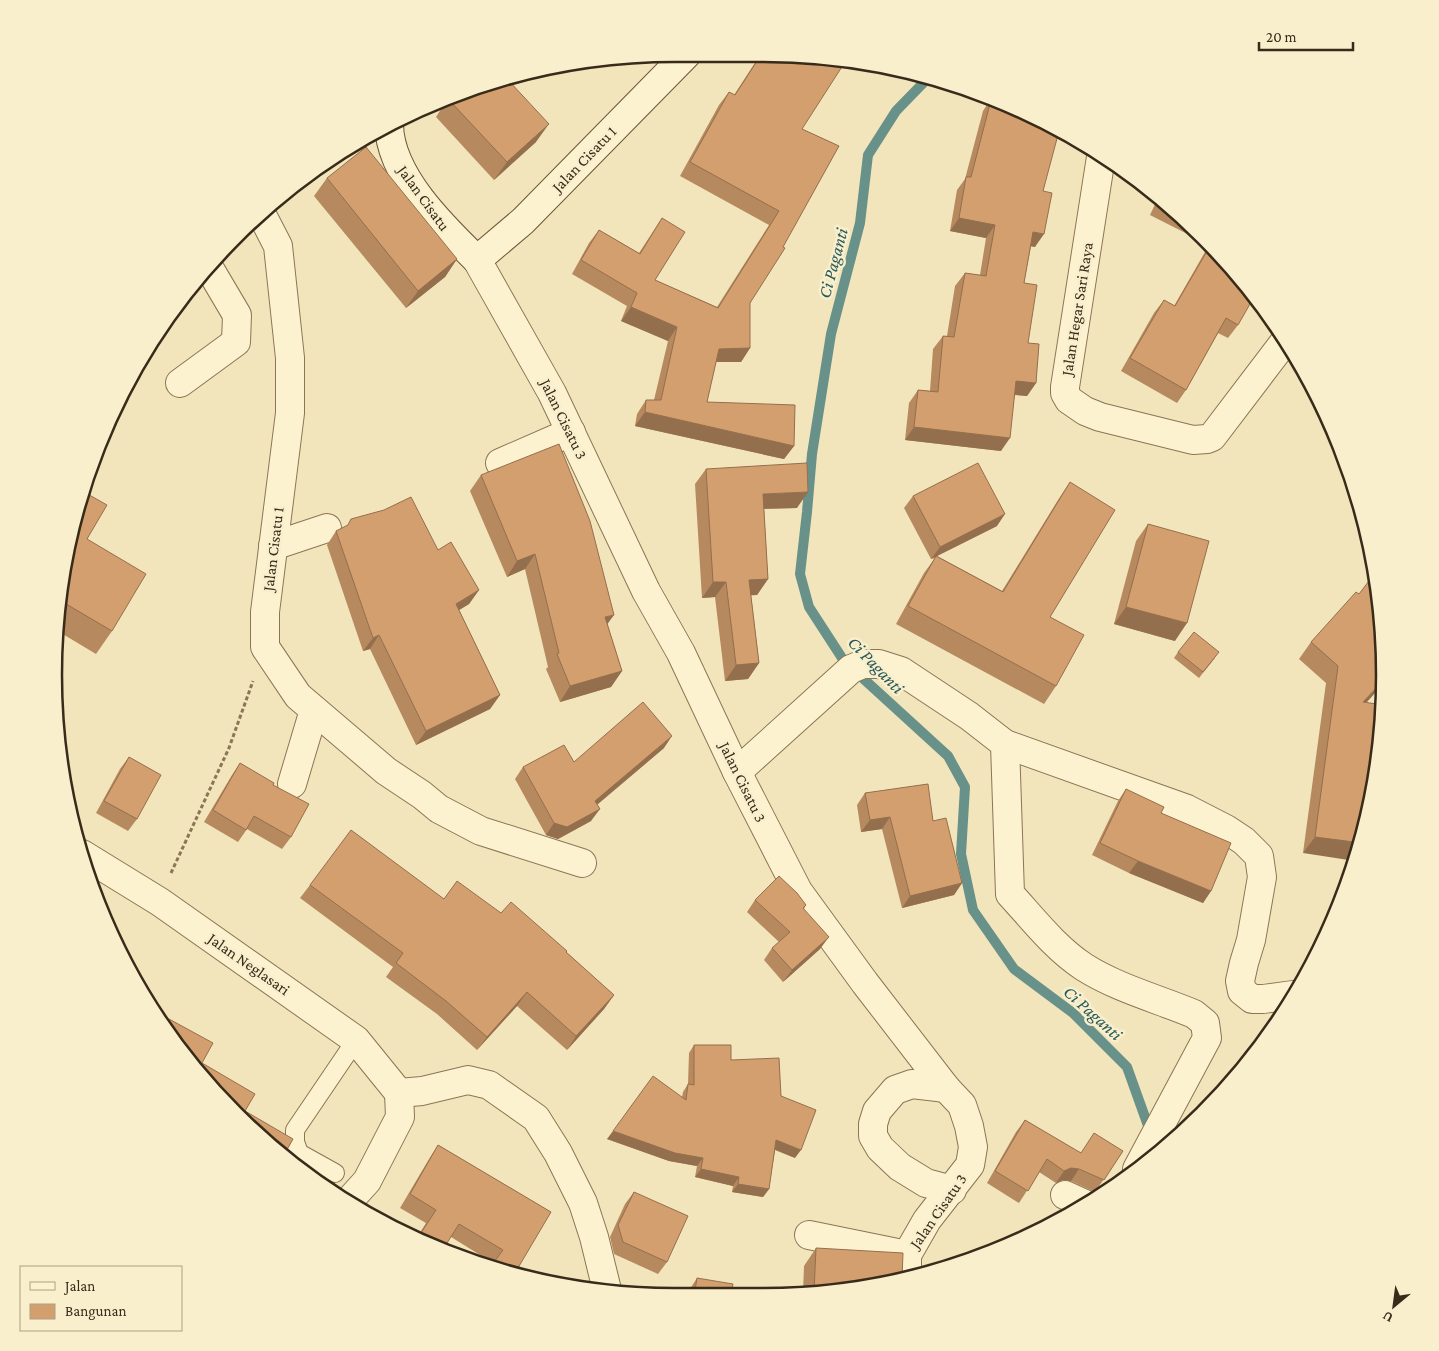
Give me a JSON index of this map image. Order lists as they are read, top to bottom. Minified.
{"streets":{"street":["Jalan Cisatu 1","Jalan Cisatu","Jalan Hegar Sari Raya","Jalan Cisatu 3","Jalan Neglasari"]},"crossings":[["Jalan Cisatu 1","Jalan Cisatu"],["Jalan Cisatu 1","Jalan Cisatu 3"],["Jalan Cisatu","Jalan Cisatu 3"]],"water":["Ci Paganti"],"legend":["Jalan","Bangunan"],"scale_bar":"20 m","north":"bottom left"}
